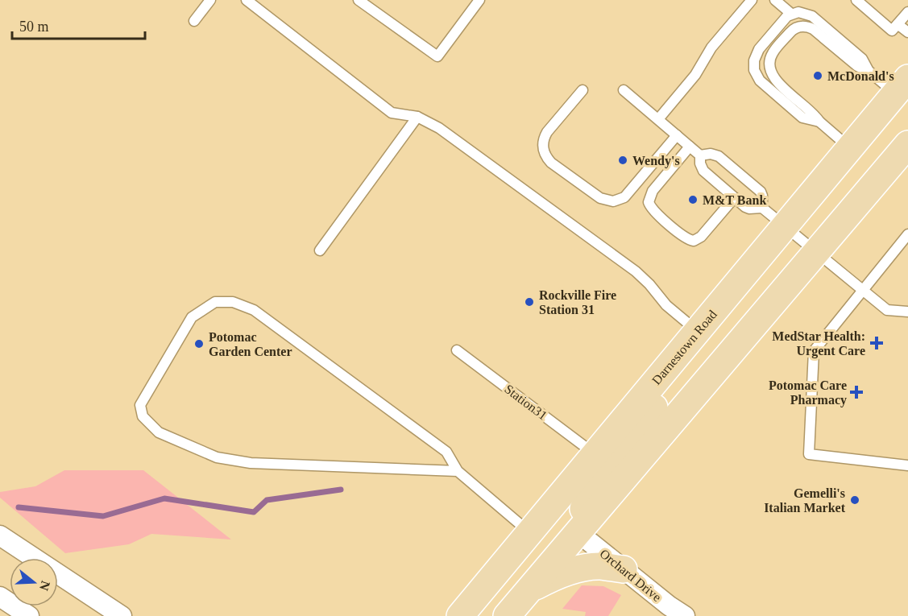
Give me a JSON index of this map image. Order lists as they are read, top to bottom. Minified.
{"streets":{"main road":["Darnestown Road"],"street":["Orchard Drive"],"lane":["Station31"]},"crossings":[["Darnestown Road","Station31"]],"places":{"other":["McDonald's","Wendy's","M&T Bank","Rockville Fire Station 31","Potomac Garden Center","Gemelli's Italian Market"],"health":["MedStar Health: Urgent Care","Potomac Care Pharmacy"]},"scale_bar":"50 m","north":"right"}
